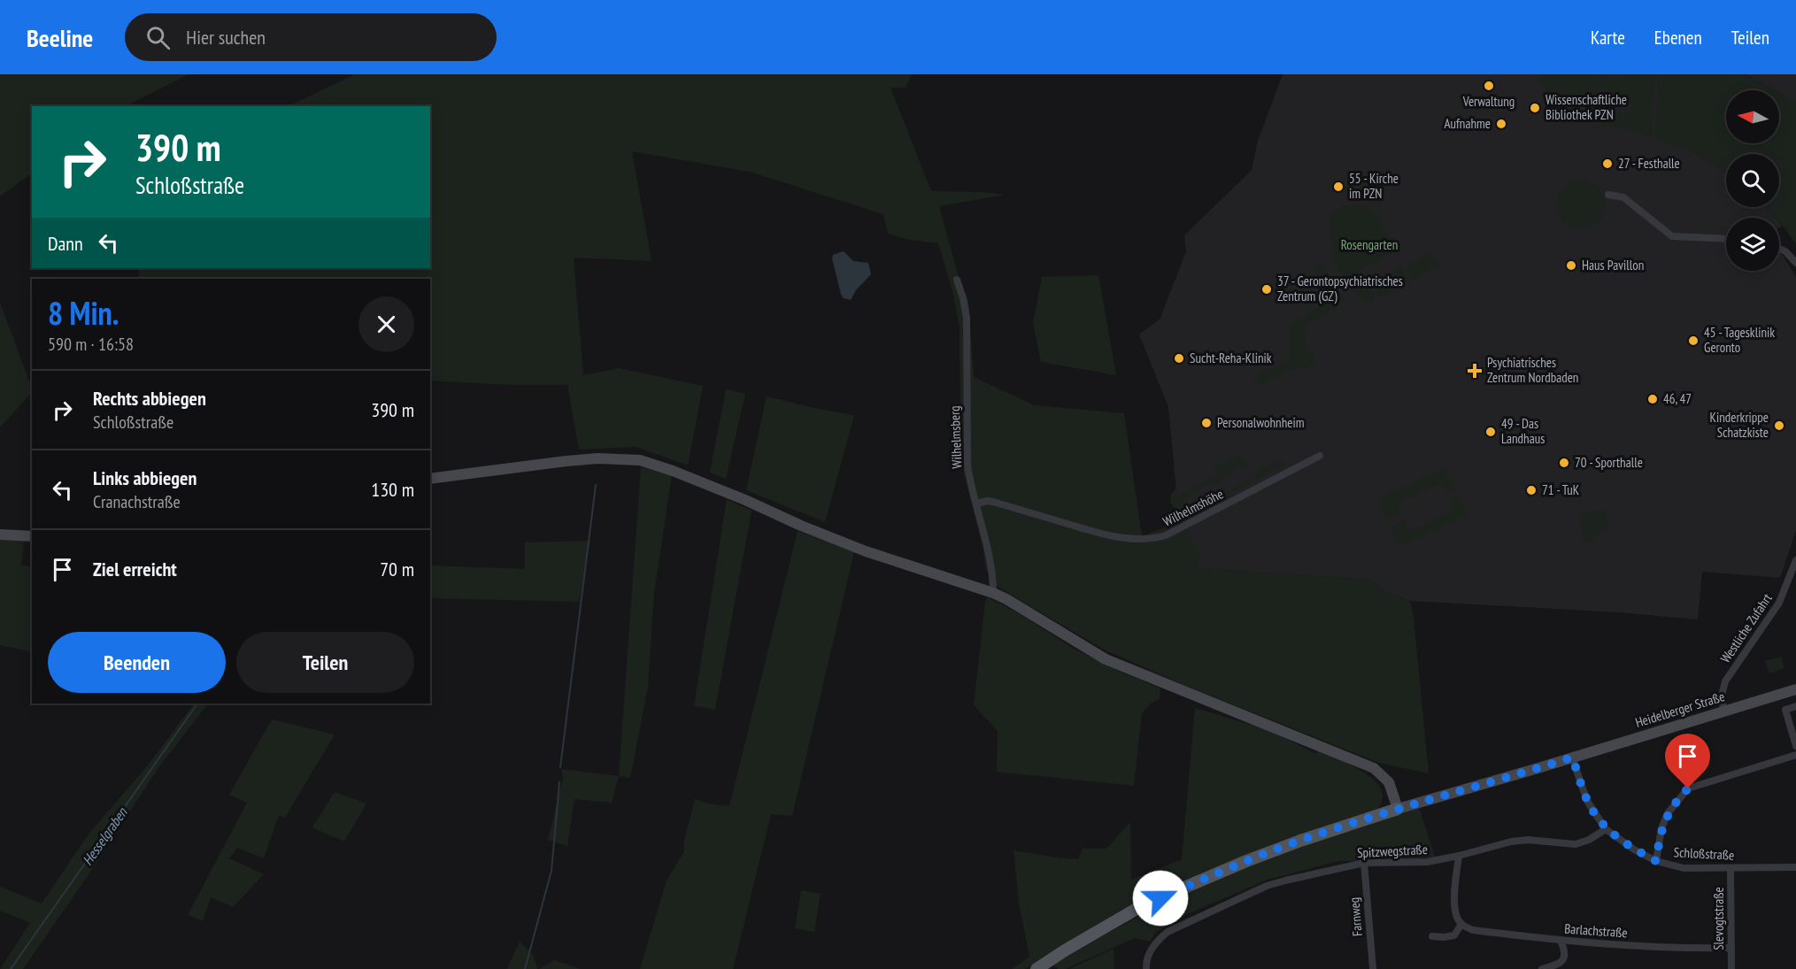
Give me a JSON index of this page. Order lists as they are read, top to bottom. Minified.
{"streets":{"main road":["Heidelberger Straße"],"street":["Wilhelmsberg","Wilhelmshöhe","Westliche Zufahrt","Spitzwegstraße","Schloßstraße","Farnweg","Slevogtstraße","Barlachstraße"]},"crossings":[["Wilhelmsberg","Wilhelmshöhe"],["Westliche Zufahrt","Heidelberger Straße"],["Heidelberger Straße","Schloßstraße"],["Spitzwegstraße","Schloßstraße"],["Spitzwegstraße","Farnweg"],["Schloßstraße","Slevogtstraße"],["Slevogtstraße","Barlachstraße"]],"water":["Hesselgraben"],"parks":["Rosengarten"],"places":{"other":["Verwaltung","Wissenschaftliche Bibliothek PZN","Aufnahme","27 - Festhalle","55 - Kirche im PZN","Haus Pavillon","37 - Gerontopsychiatrisches Zentrum (GZ)","45 - Tagesklinik Geronto","Sucht-Reha-Klinik","46, 47","Personalwohnheim","Kinderkrippe Schatzkiste","49 - Das Landhaus","70 - Sporthalle","71 - TuK"],"health":["Psychiatrisches Zentrum Nordbaden"]},"north":"left","page":{"header":"Beeline","search":"Hier suchen","nav":["Karte","Ebenen","Teilen"],"turn":["390 m","Schloßstraße"],"then":"Dann","heading":["8 Min.","590 m · 16:58"],"list":[{"name":"Rechts abbiegen","note":"Schloßstraße","value":"390 m"},{"name":"Links abbiegen","note":"Cranachstraße","value":"130 m"},{"name":"Ziel erreicht","value":"70 m"}],"buttons":["Beenden","Teilen"]}}
